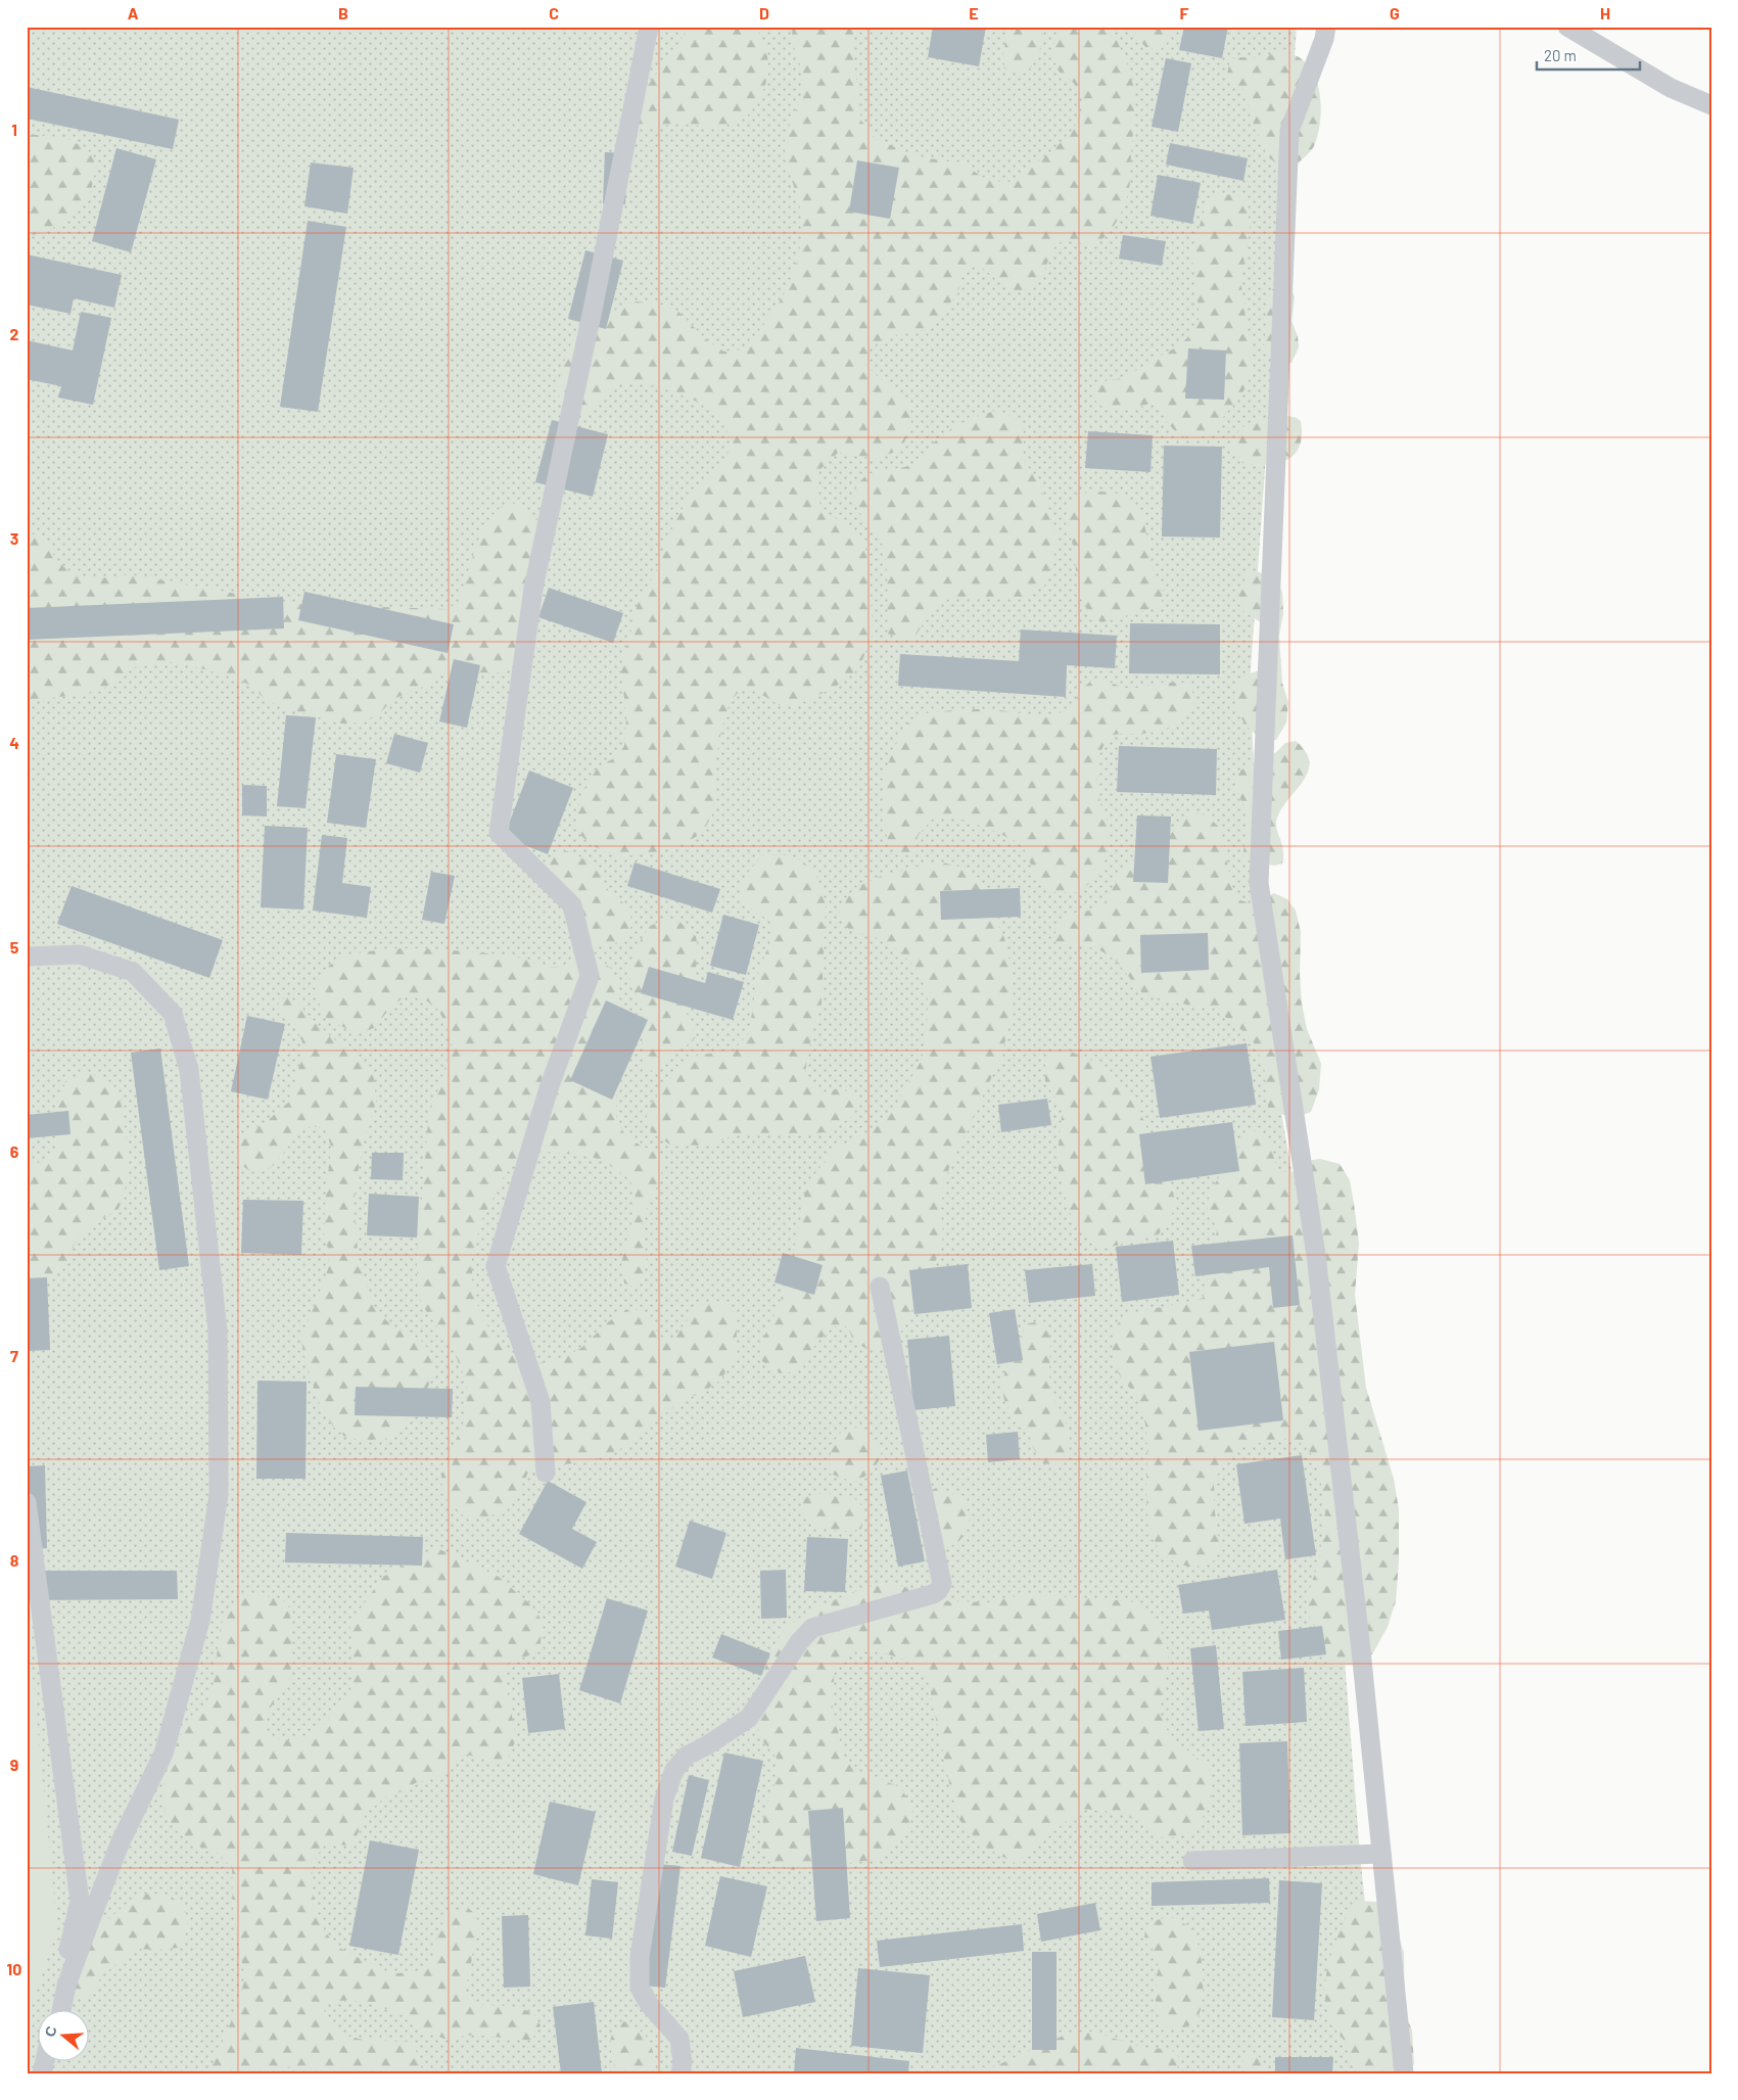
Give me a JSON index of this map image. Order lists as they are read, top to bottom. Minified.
{"scale_bar":"20 m","north":"left","grid":{"columns":["A","B","C","D","E","F","G","H"],"rows":["1","2","3","4","5","6","7","8","9","10"]}}
